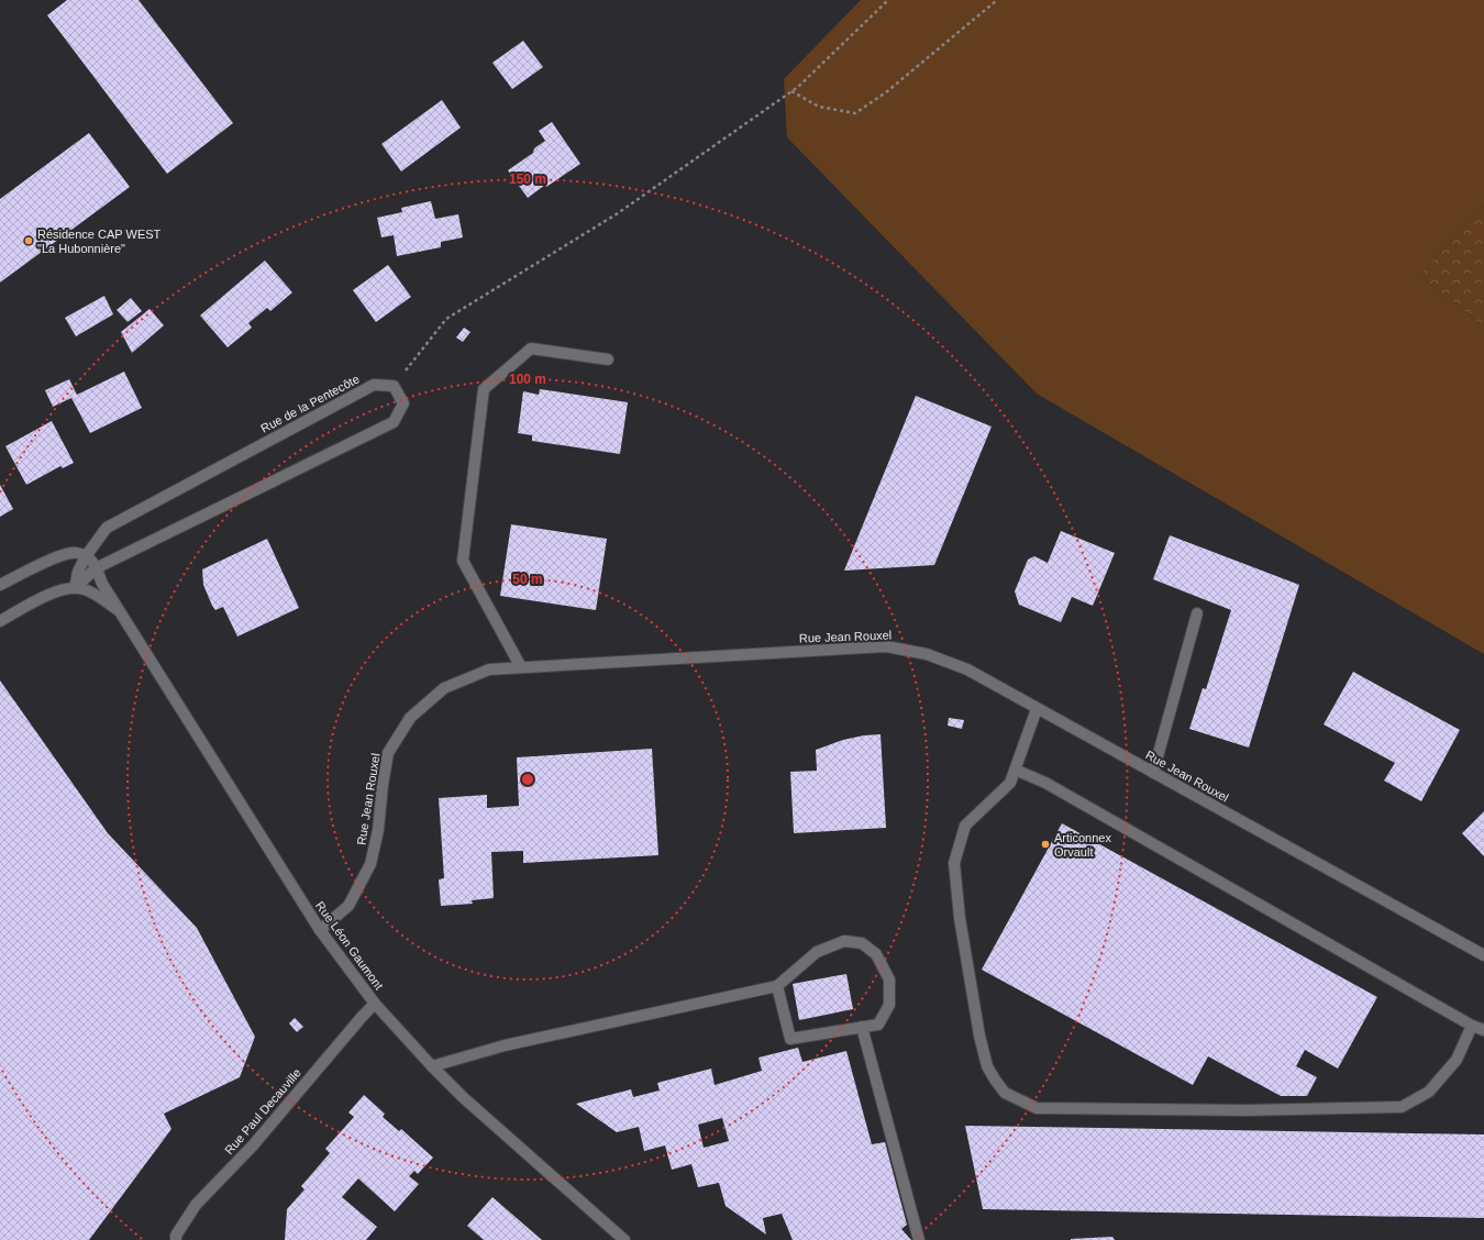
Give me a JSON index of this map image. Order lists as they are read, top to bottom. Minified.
{"streets":{"street":["Rue de la Pentecôte","Rue Jean Rouxel","Rue Léon Gaumont","Rue Paul Decauville"]},"crossings":[["Rue de la Pentecôte","Rue Léon Gaumont"],["Rue Jean Rouxel","Rue Léon Gaumont"],["Rue Léon Gaumont","Rue Paul Decauville"]],"places":["Résidence CAP WEST \"La Hubonnière\"","Articonnex Orvault"],"rings":["150 m","100 m","50 m"]}
